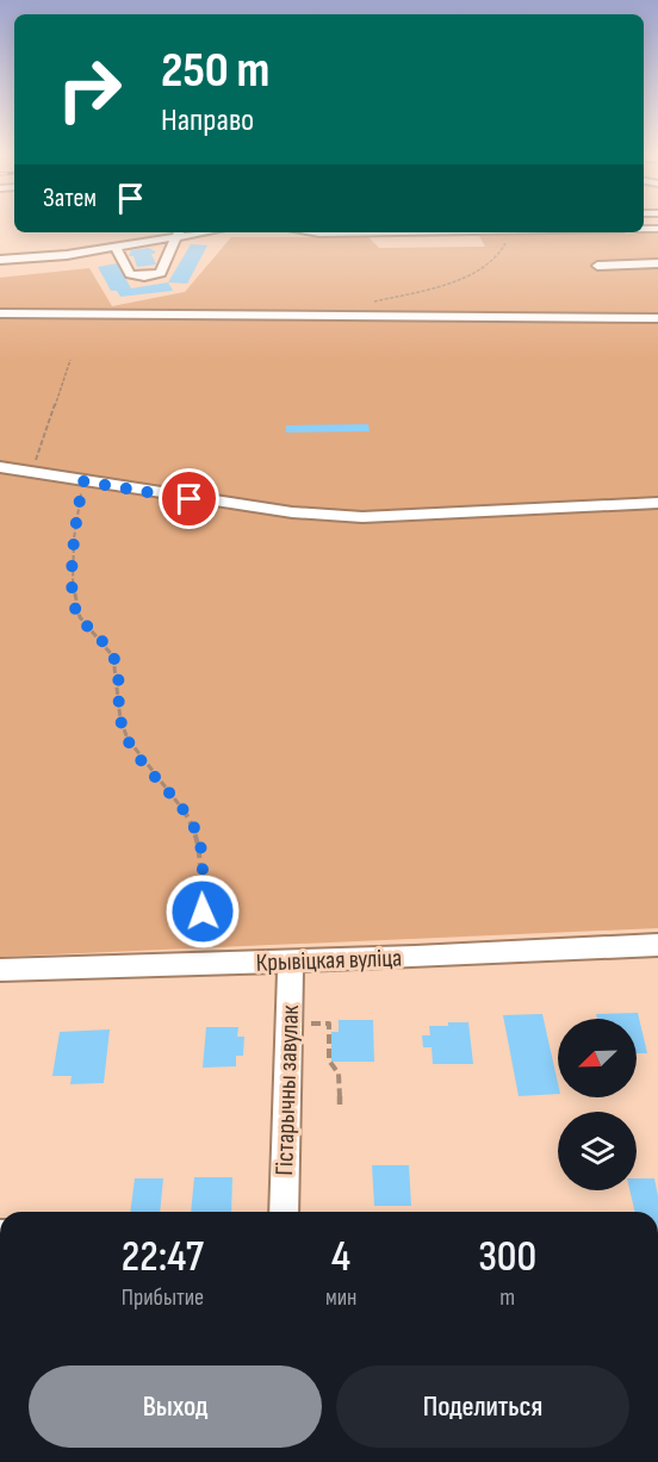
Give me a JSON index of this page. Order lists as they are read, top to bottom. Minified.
{"streets":{"street":["Крывіцкая вуліца","Гістарычны завулак"]},"crossings":[["Крывіцкая вуліца","Гістарычны завулак"]],"north":"bottom left","page":{"turn":["250 m","Направо"],"then":"Затем","eta":["22:47","Прибытие","4","мин","300","m"],"buttons":["Выход","Поделиться"]}}
